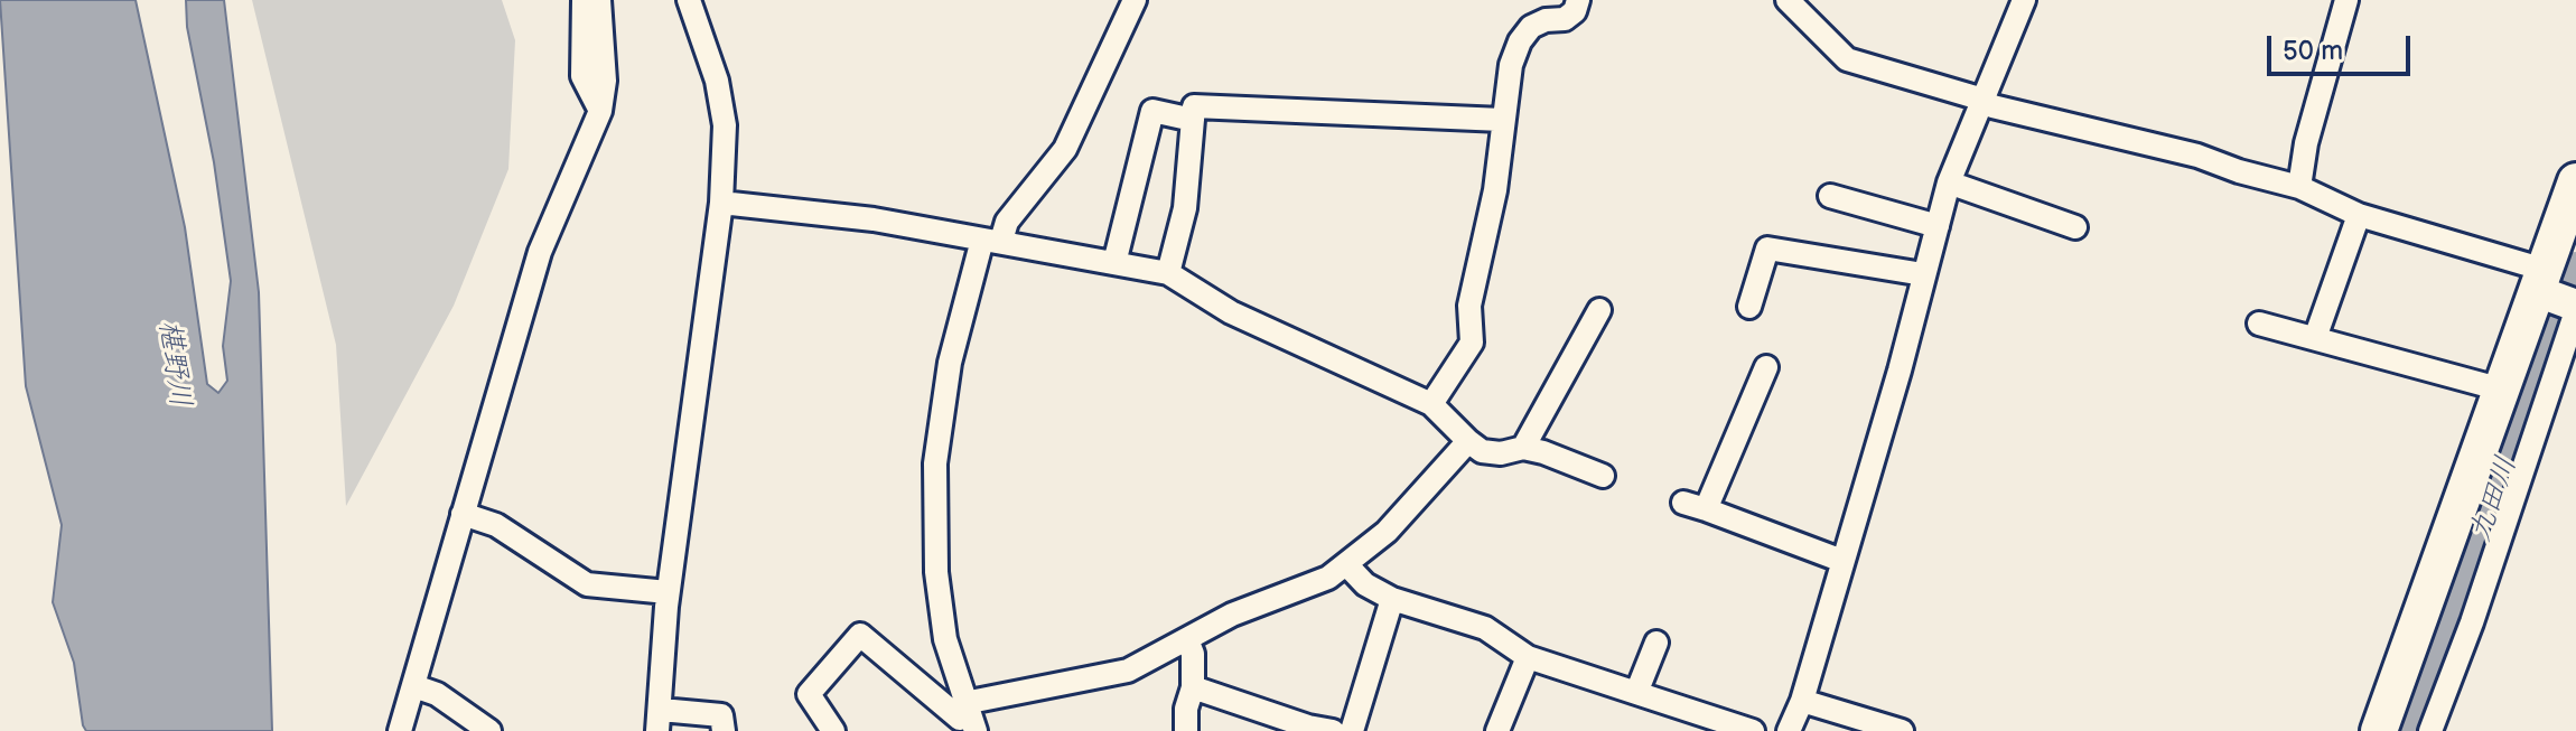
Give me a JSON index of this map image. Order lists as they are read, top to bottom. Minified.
{"water":["椹野川","九田川"],"scale_bar":"50 m"}
